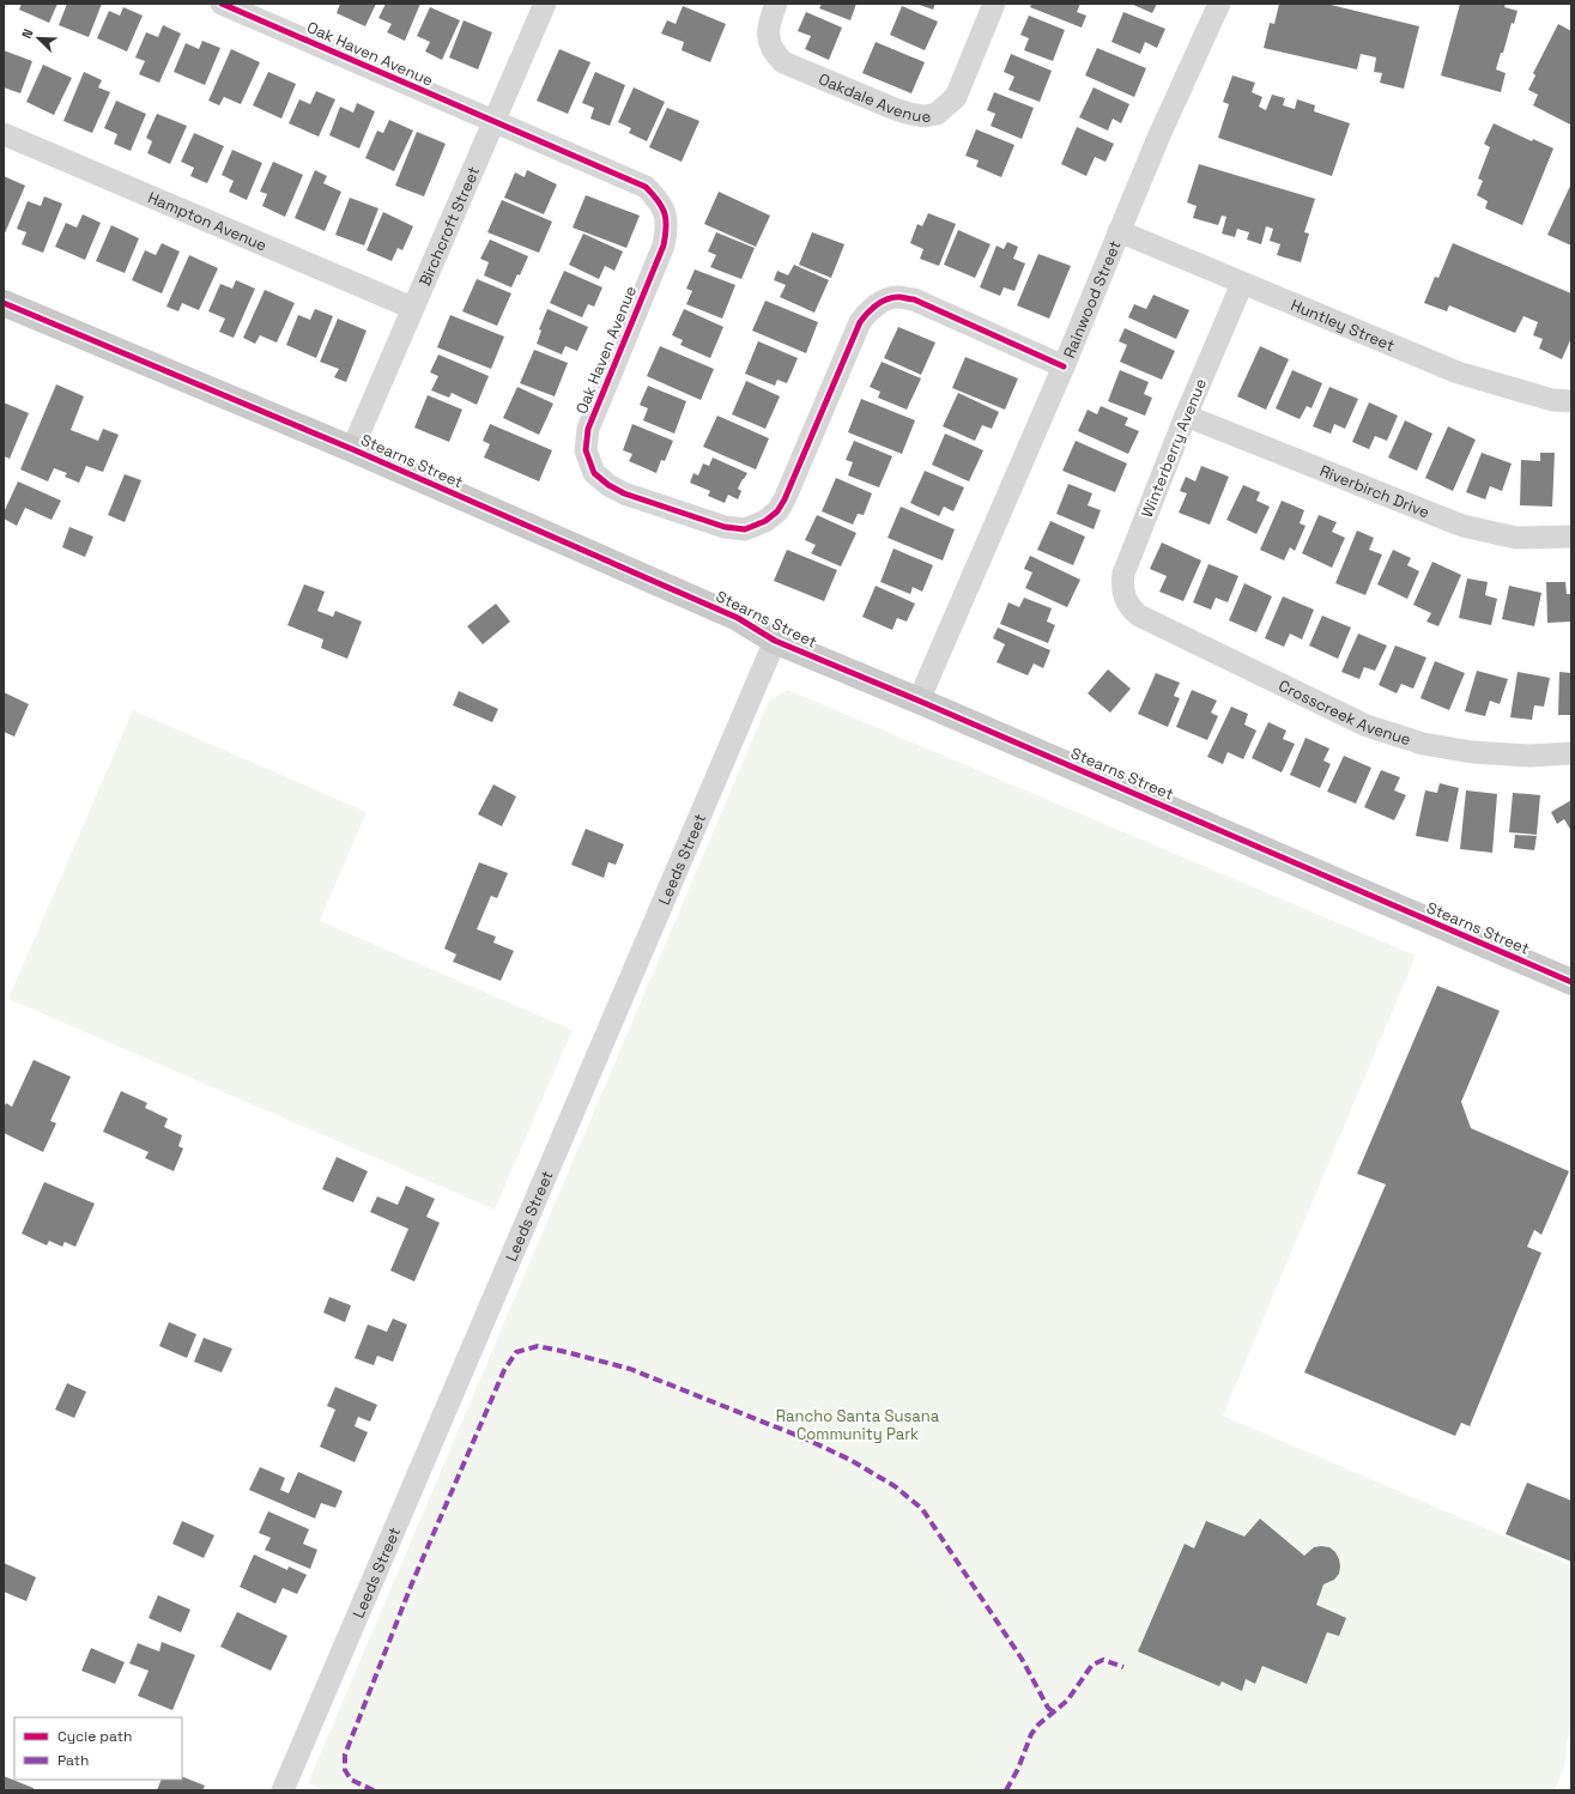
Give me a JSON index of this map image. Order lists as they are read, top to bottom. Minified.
{"streets":{"main road":["Stearns Street"],"street":["Oak Haven Avenue","Oakdale Avenue","Hampton Avenue","Birchcroft Street","Rainwood Street","Huntley Street","Winterberry Avenue","Riverbirch Drive","Crosscreek Avenue","Leeds Street"]},"crossings":[["Oak Haven Avenue","Birchcroft Street"],["Oak Haven Avenue","Rainwood Street"],["Hampton Avenue","Birchcroft Street"],["Birchcroft Street","Stearns Street"],["Rainwood Street","Huntley Street"],["Rainwood Street","Stearns Street"],["Huntley Street","Winterberry Avenue"],["Winterberry Avenue","Riverbirch Drive"],["Winterberry Avenue","Crosscreek Avenue"],["Stearns Street","Leeds Street"]],"parks":["Rancho Santa Susana Community Park"],"legend":["Cycle path","Path"],"north":"top left"}
